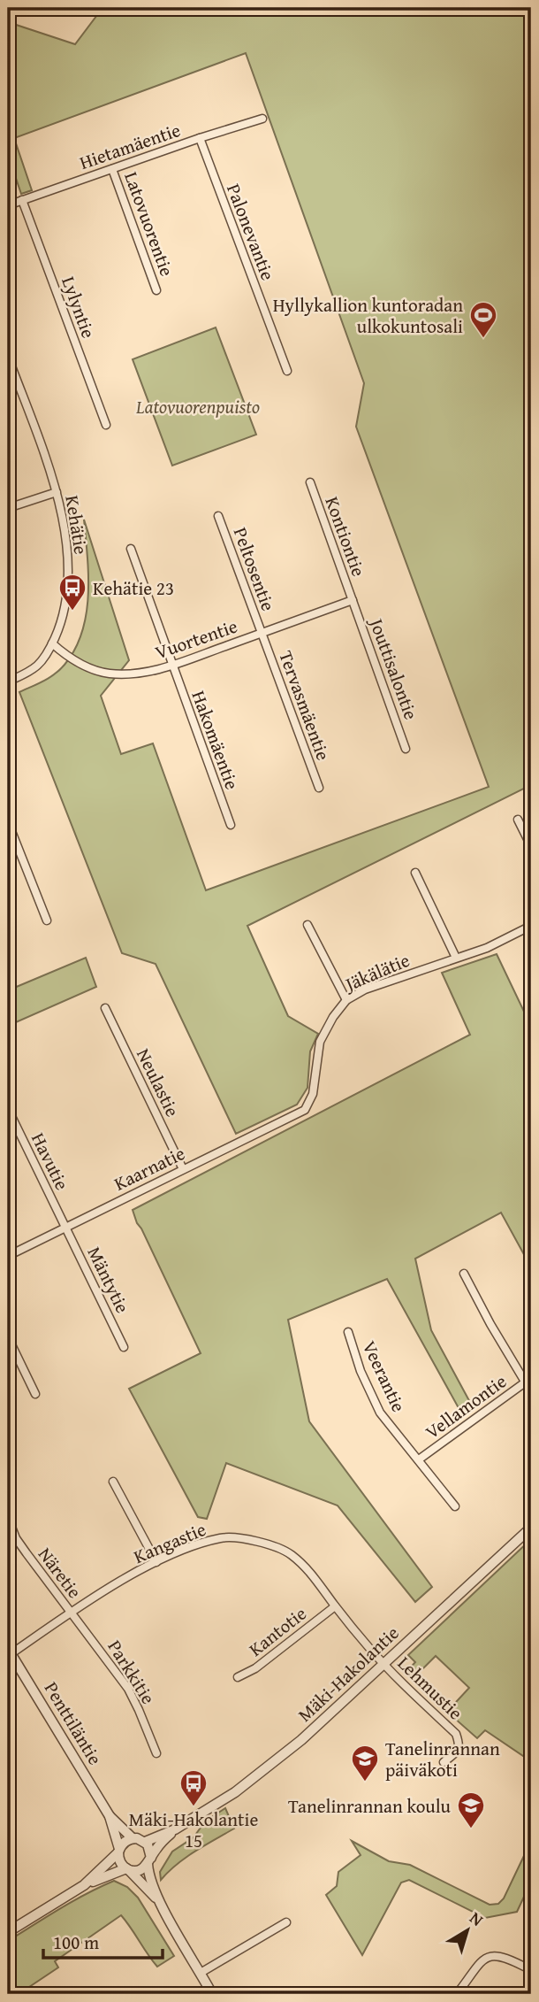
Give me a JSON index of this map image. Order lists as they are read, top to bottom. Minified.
{"streets":{"street":["Hietamäentie","Latovuorentie","Palonevantie","Lylyntie","Kehätie","Kontiontie","Peltosentie","Vuortentie","Jouttisalontie","Tervasmäentie","Hakomäentie","Jäkälätie","Neulastie","Havutie","Kaarnatie","Mäntytie","Veerantie","Vellamontie","Kangastie","Näretie","Kantotie","Parkkitie","Mäki-Hakolantie","Lehmustie","Penttiläntie"]},"crossings":[["Hietamäentie","Latovuorentie"],["Hietamäentie","Palonevantie"],["Hietamäentie","Lylyntie"],["Kehätie","Vuortentie"],["Kontiontie","Vuortentie"],["Kontiontie","Jouttisalontie"],["Peltosentie","Vuortentie"],["Peltosentie","Tervasmäentie"],["Vuortentie","Jouttisalontie"],["Vuortentie","Tervasmäentie"],["Vuortentie","Hakomäentie"],["Jäkälätie","Kaarnatie"],["Neulastie","Kaarnatie"],["Havutie","Kaarnatie"],["Havutie","Mäntytie"],["Kaarnatie","Mäntytie"],["Veerantie","Vellamontie"],["Kangastie","Näretie"],["Kangastie","Kantotie"],["Kangastie","Parkkitie"],["Kangastie","Mäki-Hakolantie"],["Kangastie","Lehmustie"],["Kangastie","Penttiläntie"],["Näretie","Parkkitie"],["Mäki-Hakolantie","Lehmustie"],["Mäki-Hakolantie","Penttiläntie"]],"parks":["Latovuorenpuisto"],"places":{"sports":["Hyllykallion kuntoradan ulkokuntosali"],"bus stop":["Kehätie 23","Mäki-Hakolantie 15"],"school or university":["Tanelinrannan päiväkoti","Tanelinrannan koulu"]},"scale_bar":"100 m","north":"top right"}
